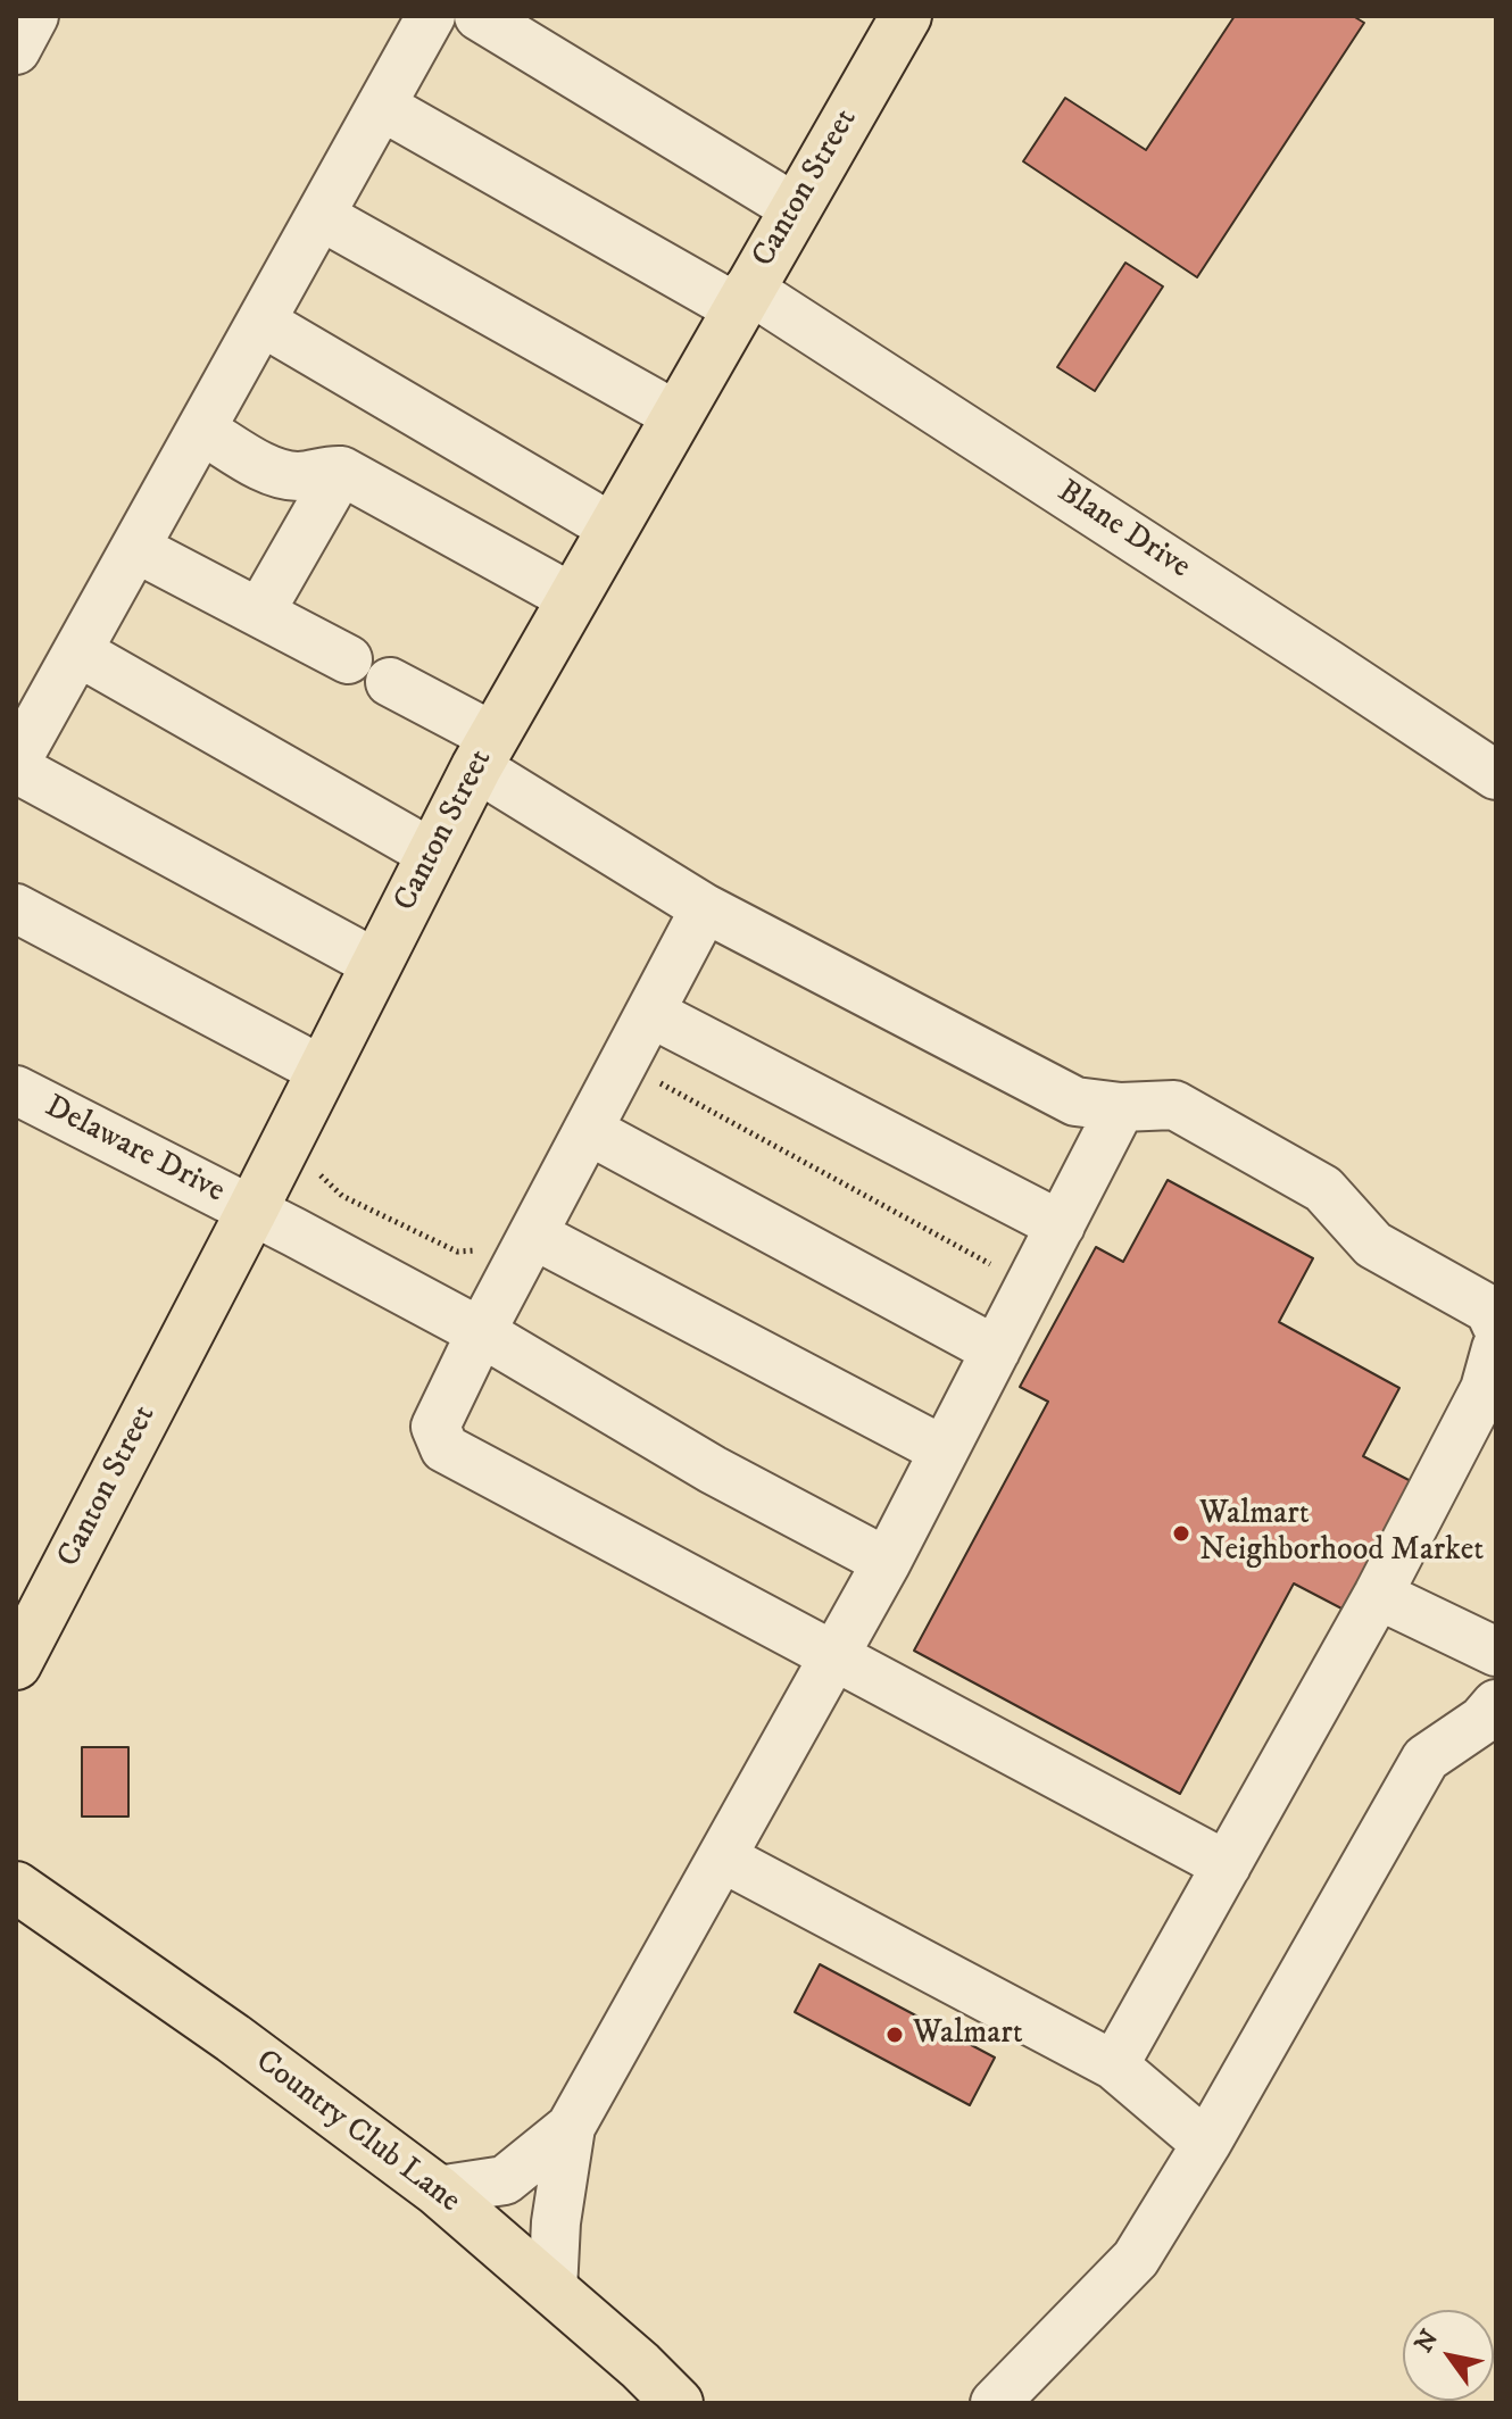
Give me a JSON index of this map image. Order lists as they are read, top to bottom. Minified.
{"streets":{"main road":["Canton Street","Country Club Lane"],"street":["Blane Drive","Delaware Drive"]},"crossings":[["Canton Street","Blane Drive"],["Canton Street","Delaware Drive"]],"places":["Walmart Neighborhood Market","Walmart"],"north":"top left"}
